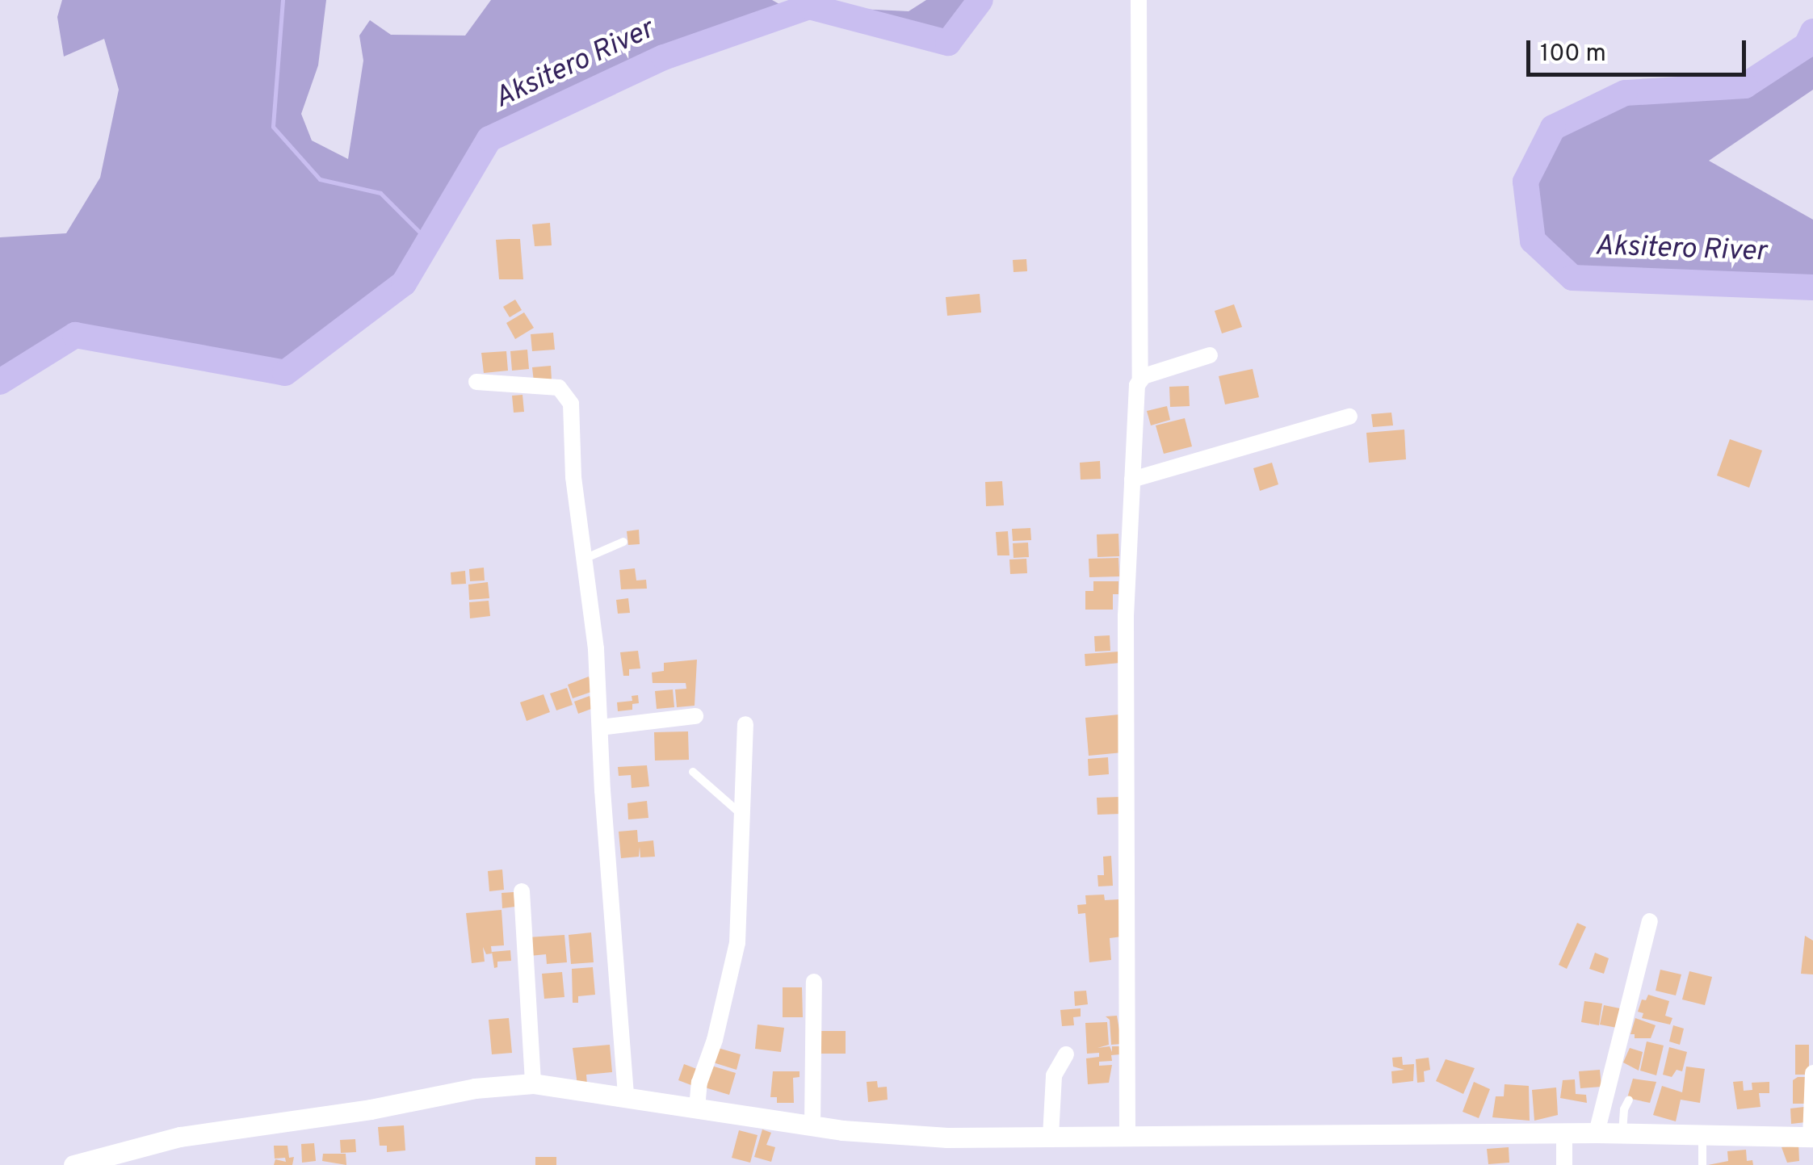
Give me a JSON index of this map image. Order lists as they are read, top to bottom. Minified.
{"water":["Aksitero River"],"scale_bar":"100 m"}
